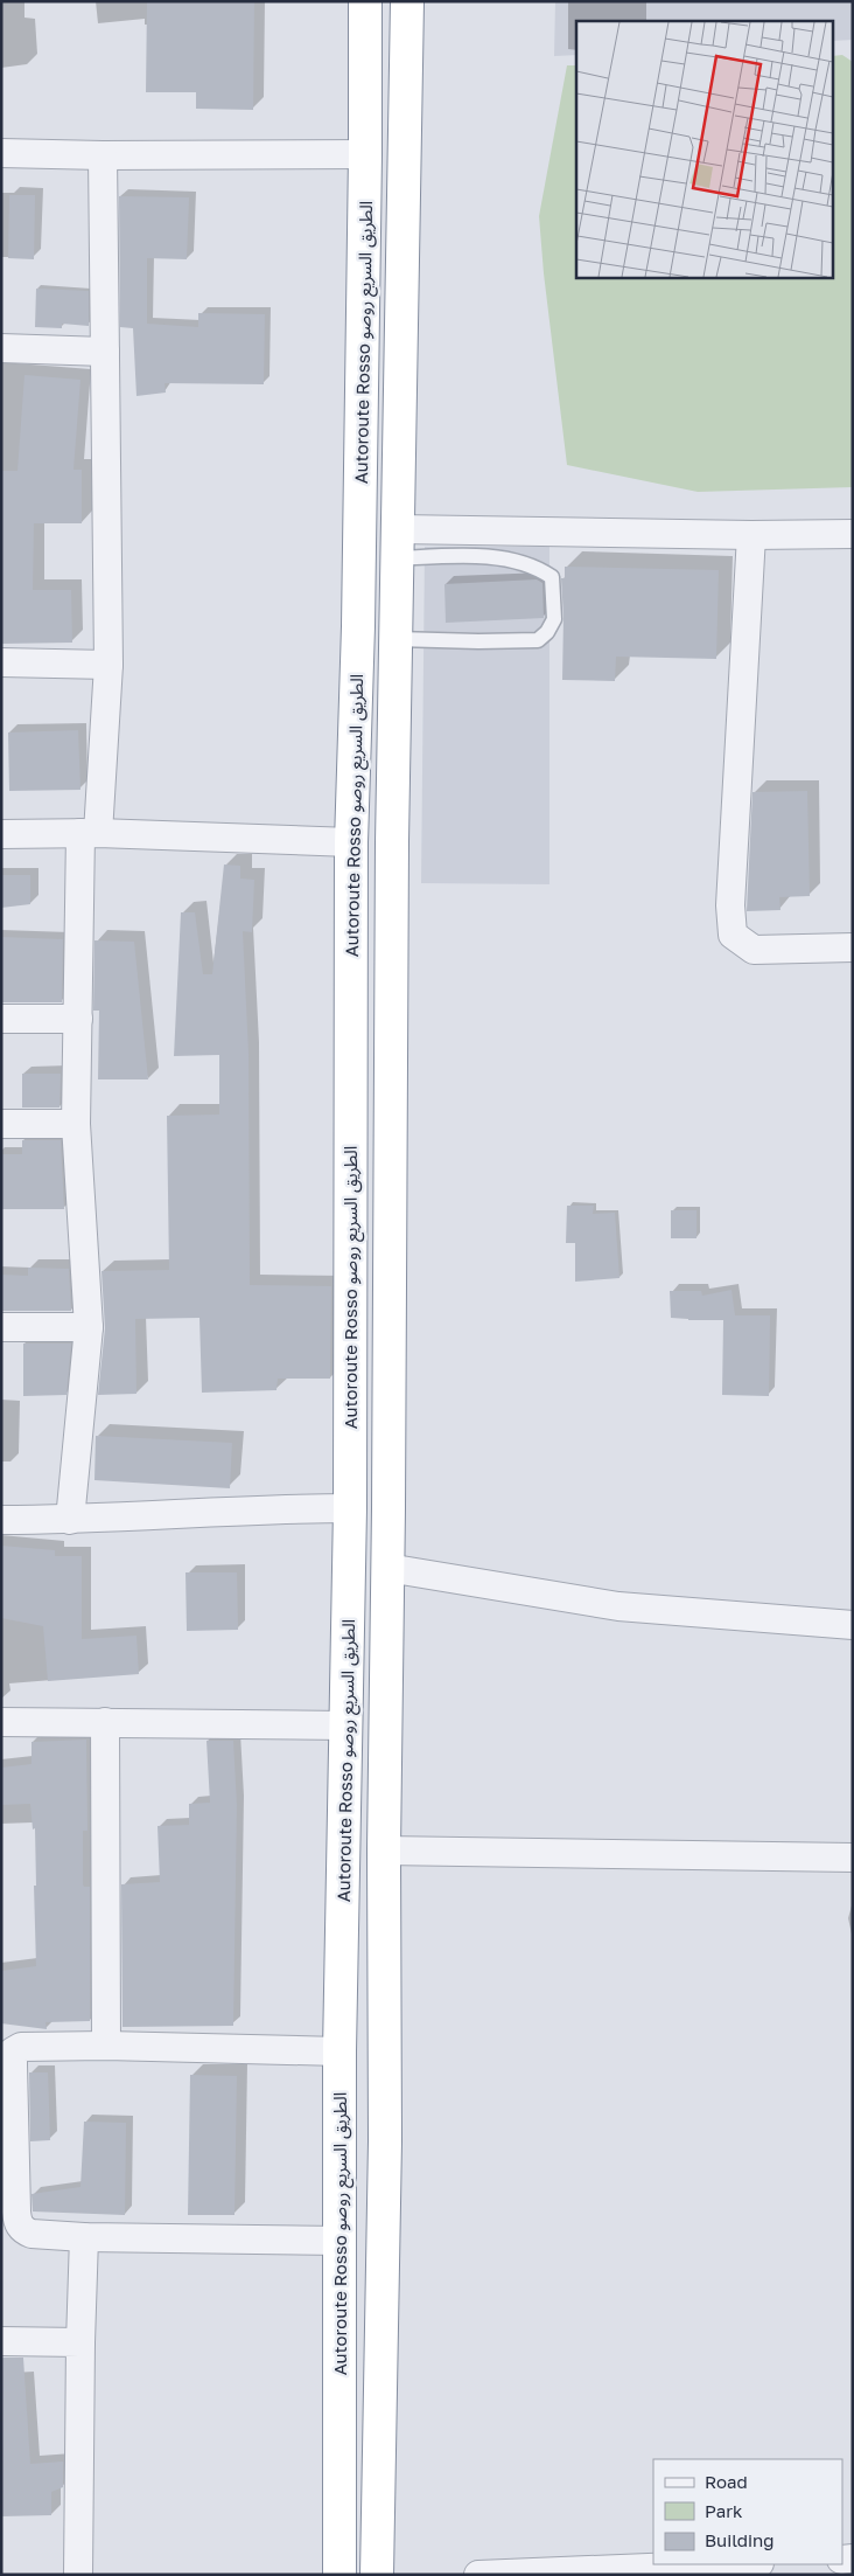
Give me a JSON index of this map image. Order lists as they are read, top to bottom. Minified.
{"streets":{"highway":["Autoroute Rosso الطريق السريع روصو"]},"legend":["Road","Park","Building"]}
